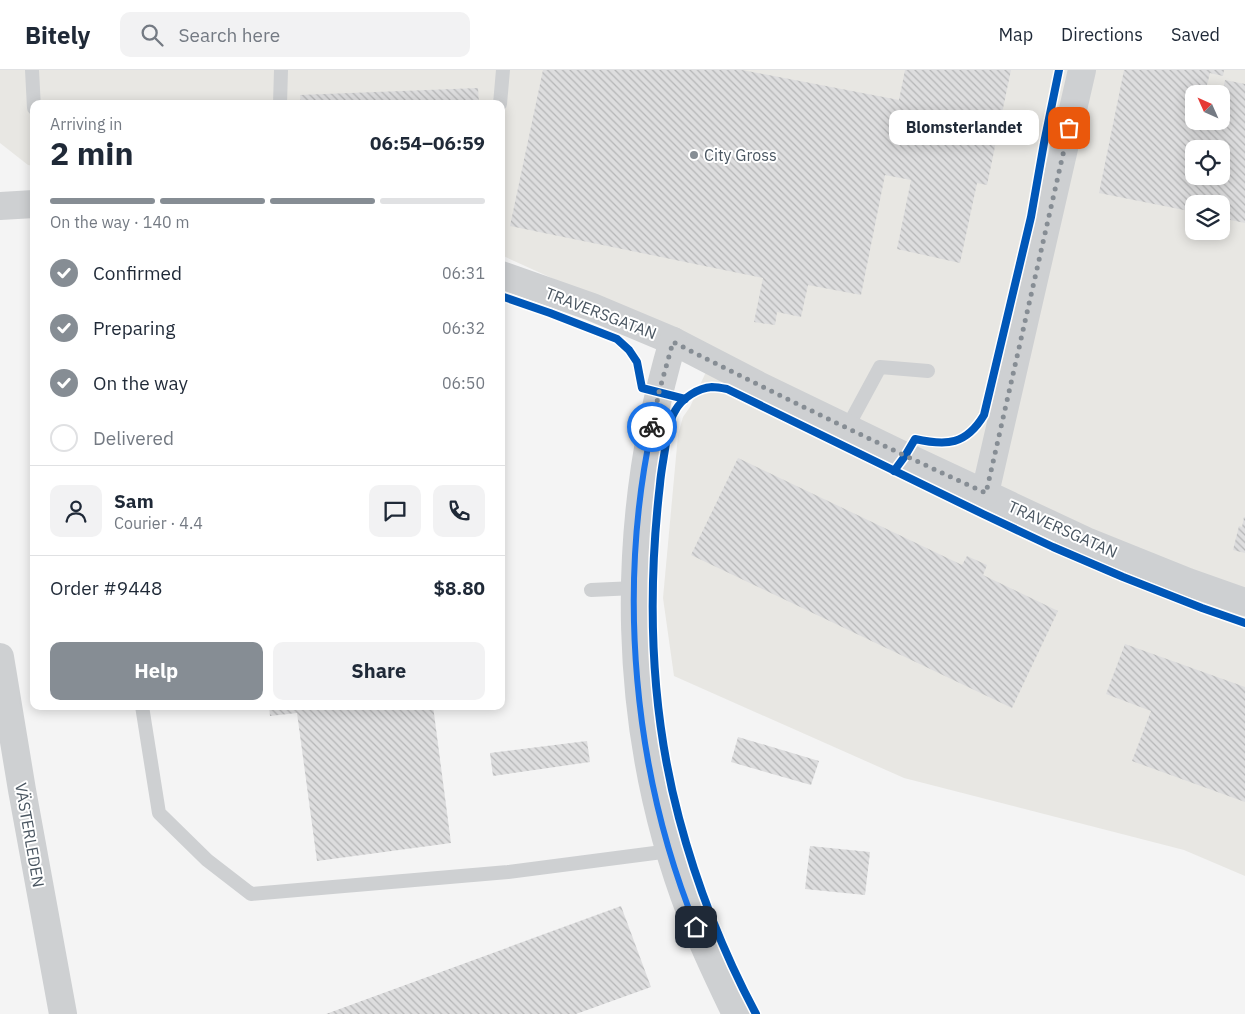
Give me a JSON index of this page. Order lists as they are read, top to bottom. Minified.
{"streets":{"street":["TRAVERSGATAN","VÄSTERLEDEN"]},"places":["Blomsterlandet","City Gross"],"north":"top left","page":{"header":"Bitely","search":"Search here","nav":["Map","Directions","Saved"],"heading":["2 min","Arriving in","06:54–06:59"],"panel":["Sam","Courier · 4.4","Order #9448","$8.80"],"bubble":"Blomsterlandet","bar":"On the way · 140 m","list":[["Confirmed","06:31"],["Preparing","06:32"],["On the way","06:50"],"Delivered"],"buttons":["Help","Share"]}}
